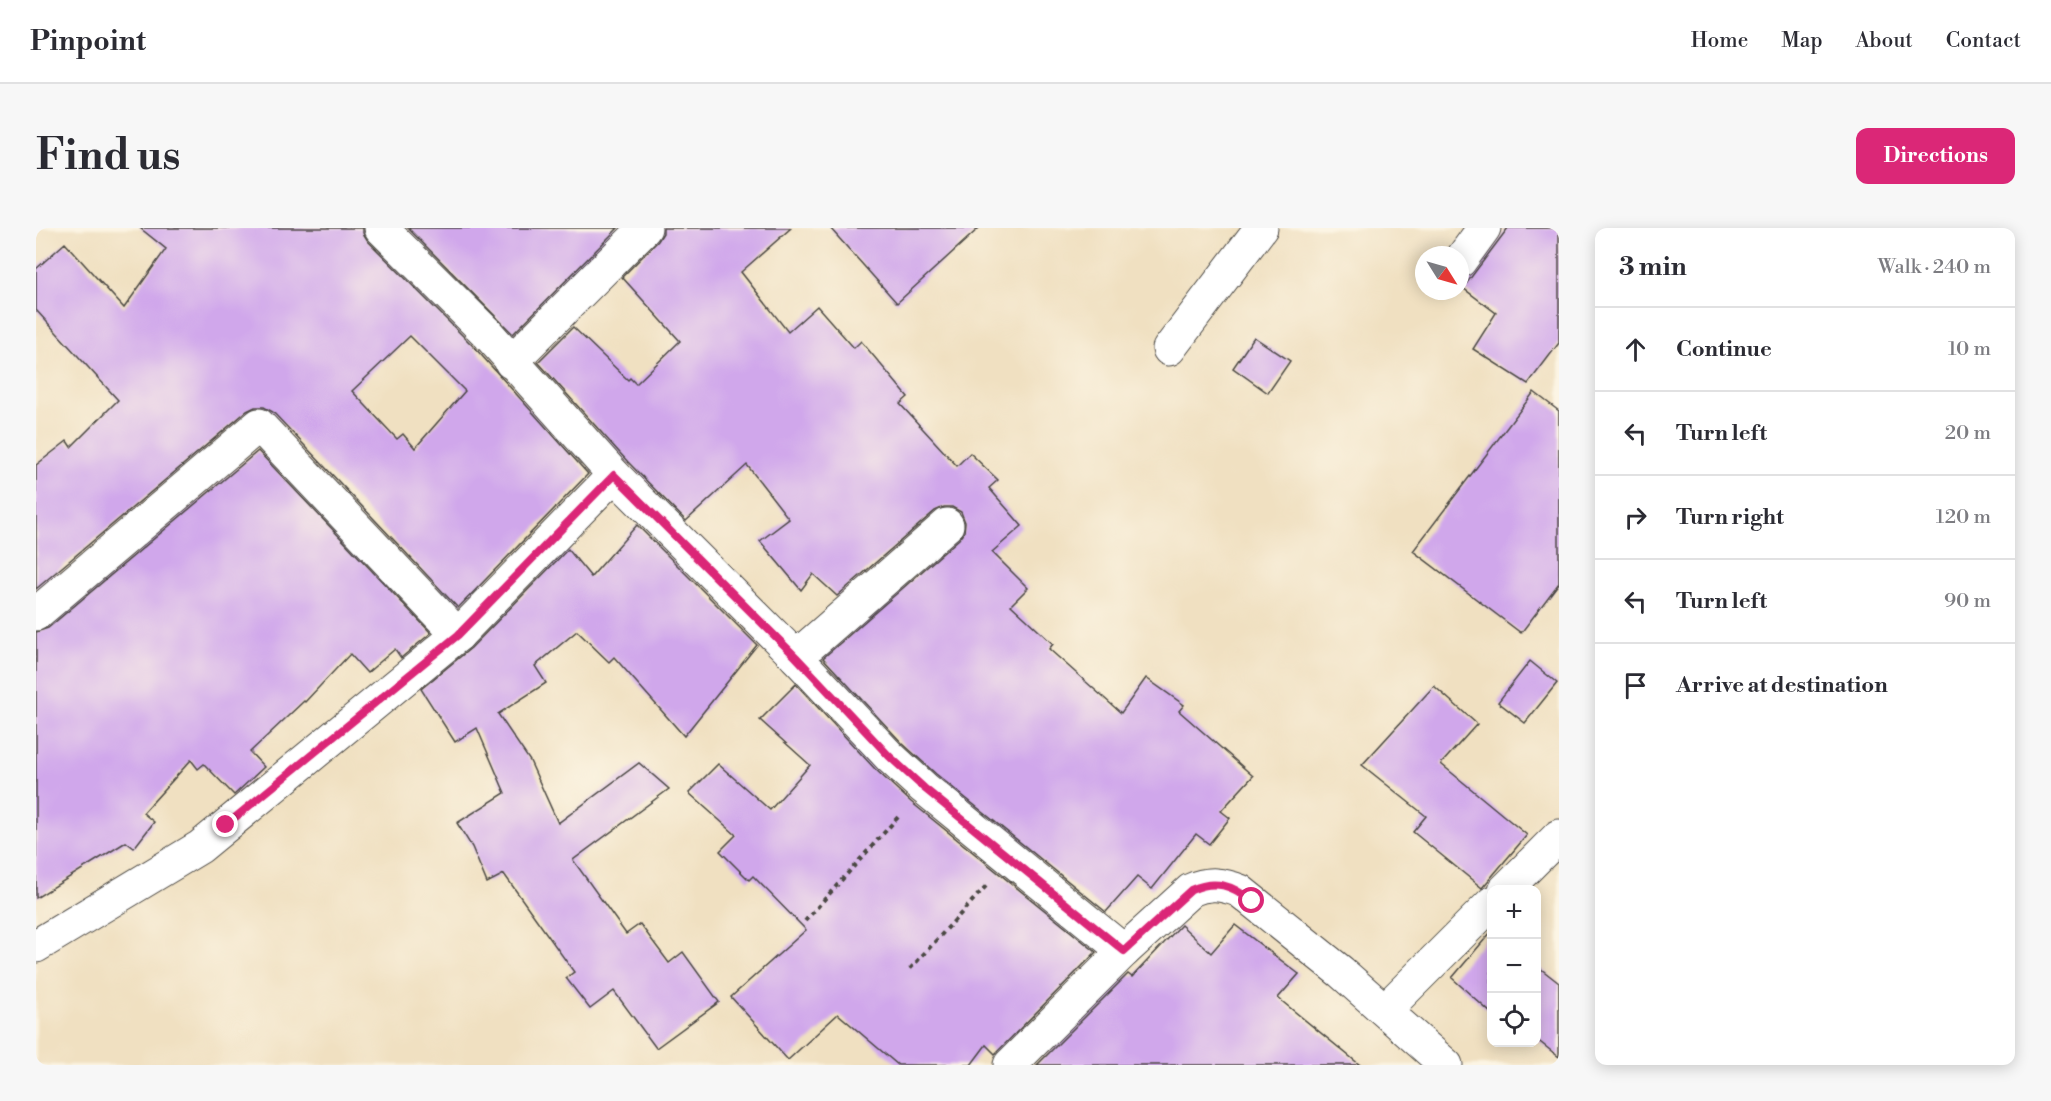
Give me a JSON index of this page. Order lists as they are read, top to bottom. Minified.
{"north":"bottom right","page":{"header":"Pinpoint","nav":["Home","Map","About","Contact"],"buttons":"Directions","title":"Find us","heading":["3 min","Walk · 240 m"],"list":[["Continue","10 m"],["Turn left","20 m"],["Turn right","120 m"],["Turn left","90 m"],"Arrive at destination"],"map_buttons":["+","−"]}}
